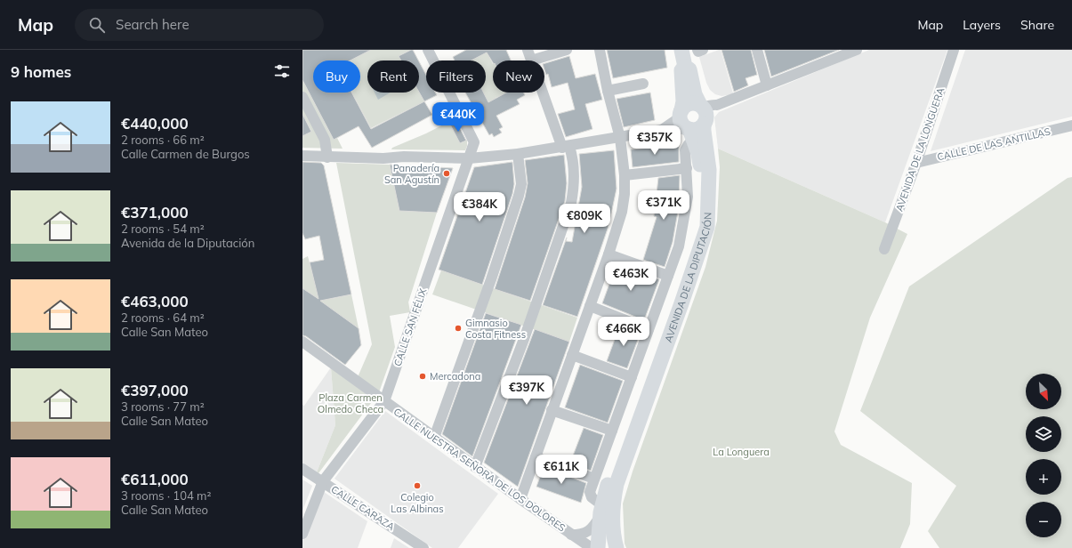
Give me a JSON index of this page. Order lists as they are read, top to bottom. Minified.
{"streets":{"main road":["AVENIDA DE LA DIPUTACIÓN"],"street":["CALLE DE LAS ANTILLAS","AVENIDA DE LA LONGUERA","CALLE SAN FÉLIX","CALLE NUESTRA SEÑORA DE LOS DOLORES","CALLE CARAZA"]},"crossings":[["CALLE DE LAS ANTILLAS","AVENIDA DE LA LONGUERA"],["AVENIDA DE LA DIPUTACIÓN","CALLE NUESTRA SEÑORA DE LOS DOLORES"],["CALLE SAN FÉLIX","CALLE NUESTRA SEÑORA DE LOS DOLORES"],["CALLE SAN FÉLIX","CALLE CARAZA"]],"parks":["Plaza Carmen Olmedo Checa","La Longuera"],"places":["Panadería San Agustín","Gimnasio Costa Fitness","Mercadona","Colegio Las Albinas"],"north":"bottom right","page":{"header":"Map","search":"Search here","nav":["Map","Layers","Share"],"heading":"9 homes","chip":["Buy","Rent","Filters","New"],"list":[{"name":"€440,000","note":"2 rooms · 66 m² · Calle Carmen de Burgos"},{"name":"€371,000","note":"2 rooms · 54 m² · Avenida de la Diputación"},{"name":"€463,000","note":"2 rooms · 64 m² · Calle San Mateo"},{"name":"€397,000","note":"3 rooms · 77 m² · Calle San Mateo"},{"name":"€611,000","note":"3 rooms · 104 m² · Calle San Mateo"}],"price":["€440K","€357K","€371K","€384K","€809K","€463K","€466K","€397K","€611K"],"map_buttons":["+","−"]}}
